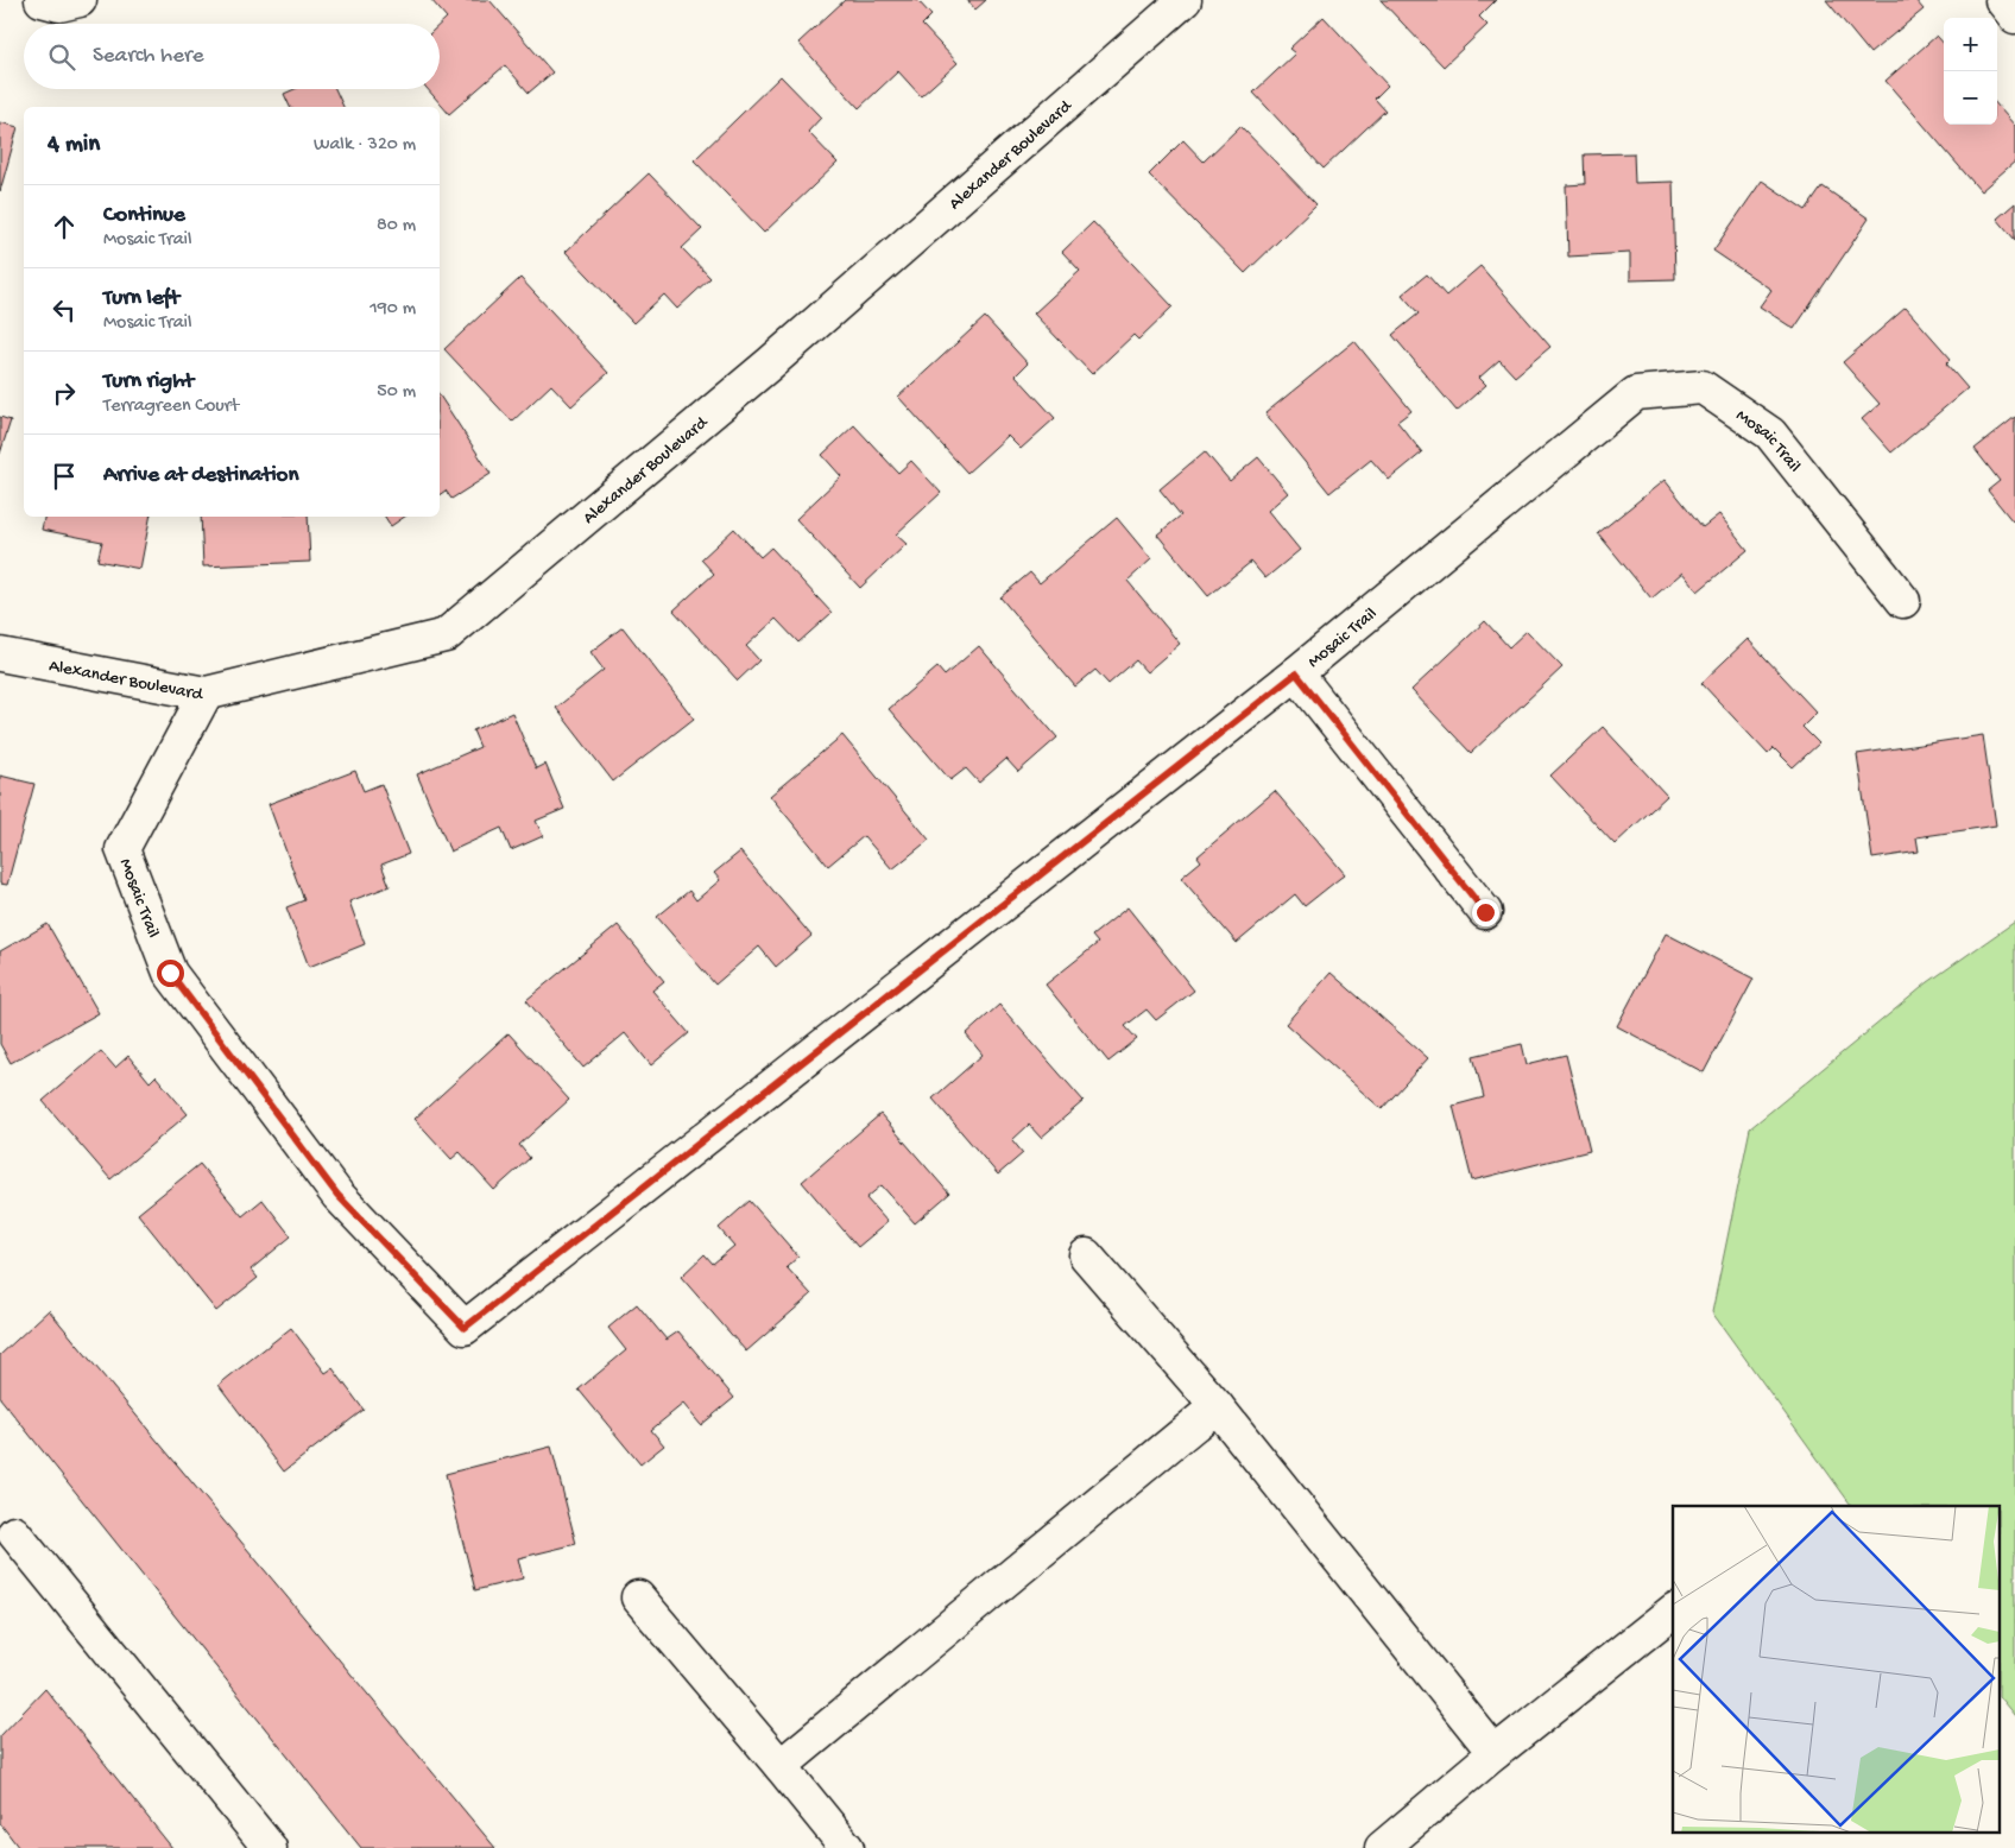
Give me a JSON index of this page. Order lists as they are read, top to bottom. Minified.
{"streets":{"street":["Alexander Boulevard","Mosaic Trail"]},"crossings":[["Alexander Boulevard","Mosaic Trail"]],"page":{"map_buttons":["+","−"],"search":"Search here","heading":["4 min","Walk · 320 m"],"list":[["Continue","Mosaic Trail","80 m"],["Turn left","Mosaic Trail","190 m"],["Turn right","Terragreen Court","50 m"],"Arrive at destination"]}}
